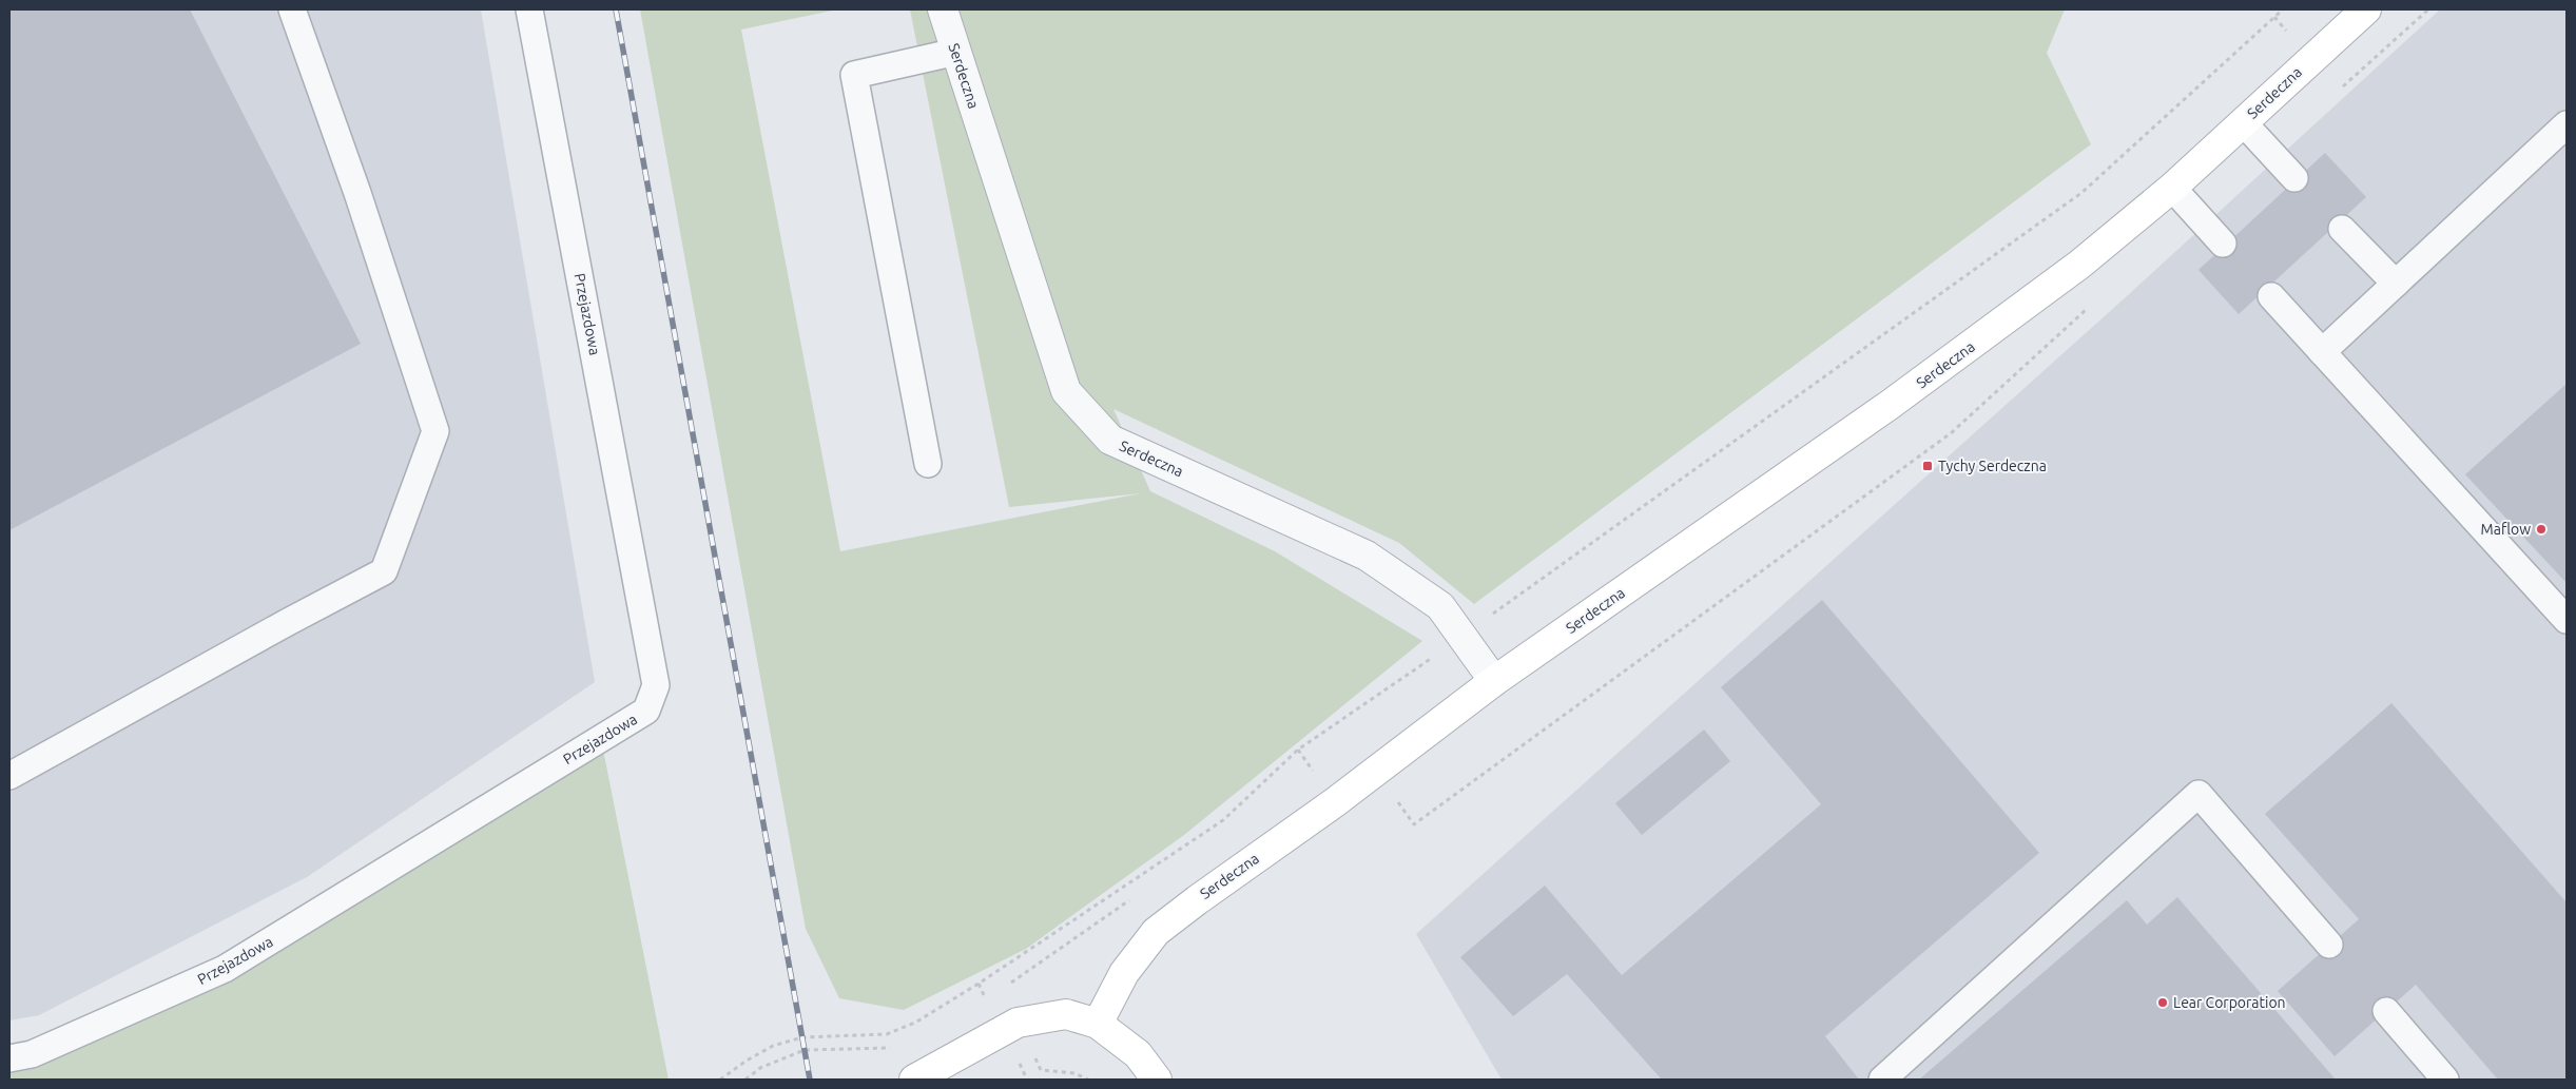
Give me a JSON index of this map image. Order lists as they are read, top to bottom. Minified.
{"streets":{"street":["Serdeczna"],"lane":["Przejazdowa"]},"places":{"transit":["Tychy Serdeczna"],"other":["Maflow","Lear Corporation"]}}
